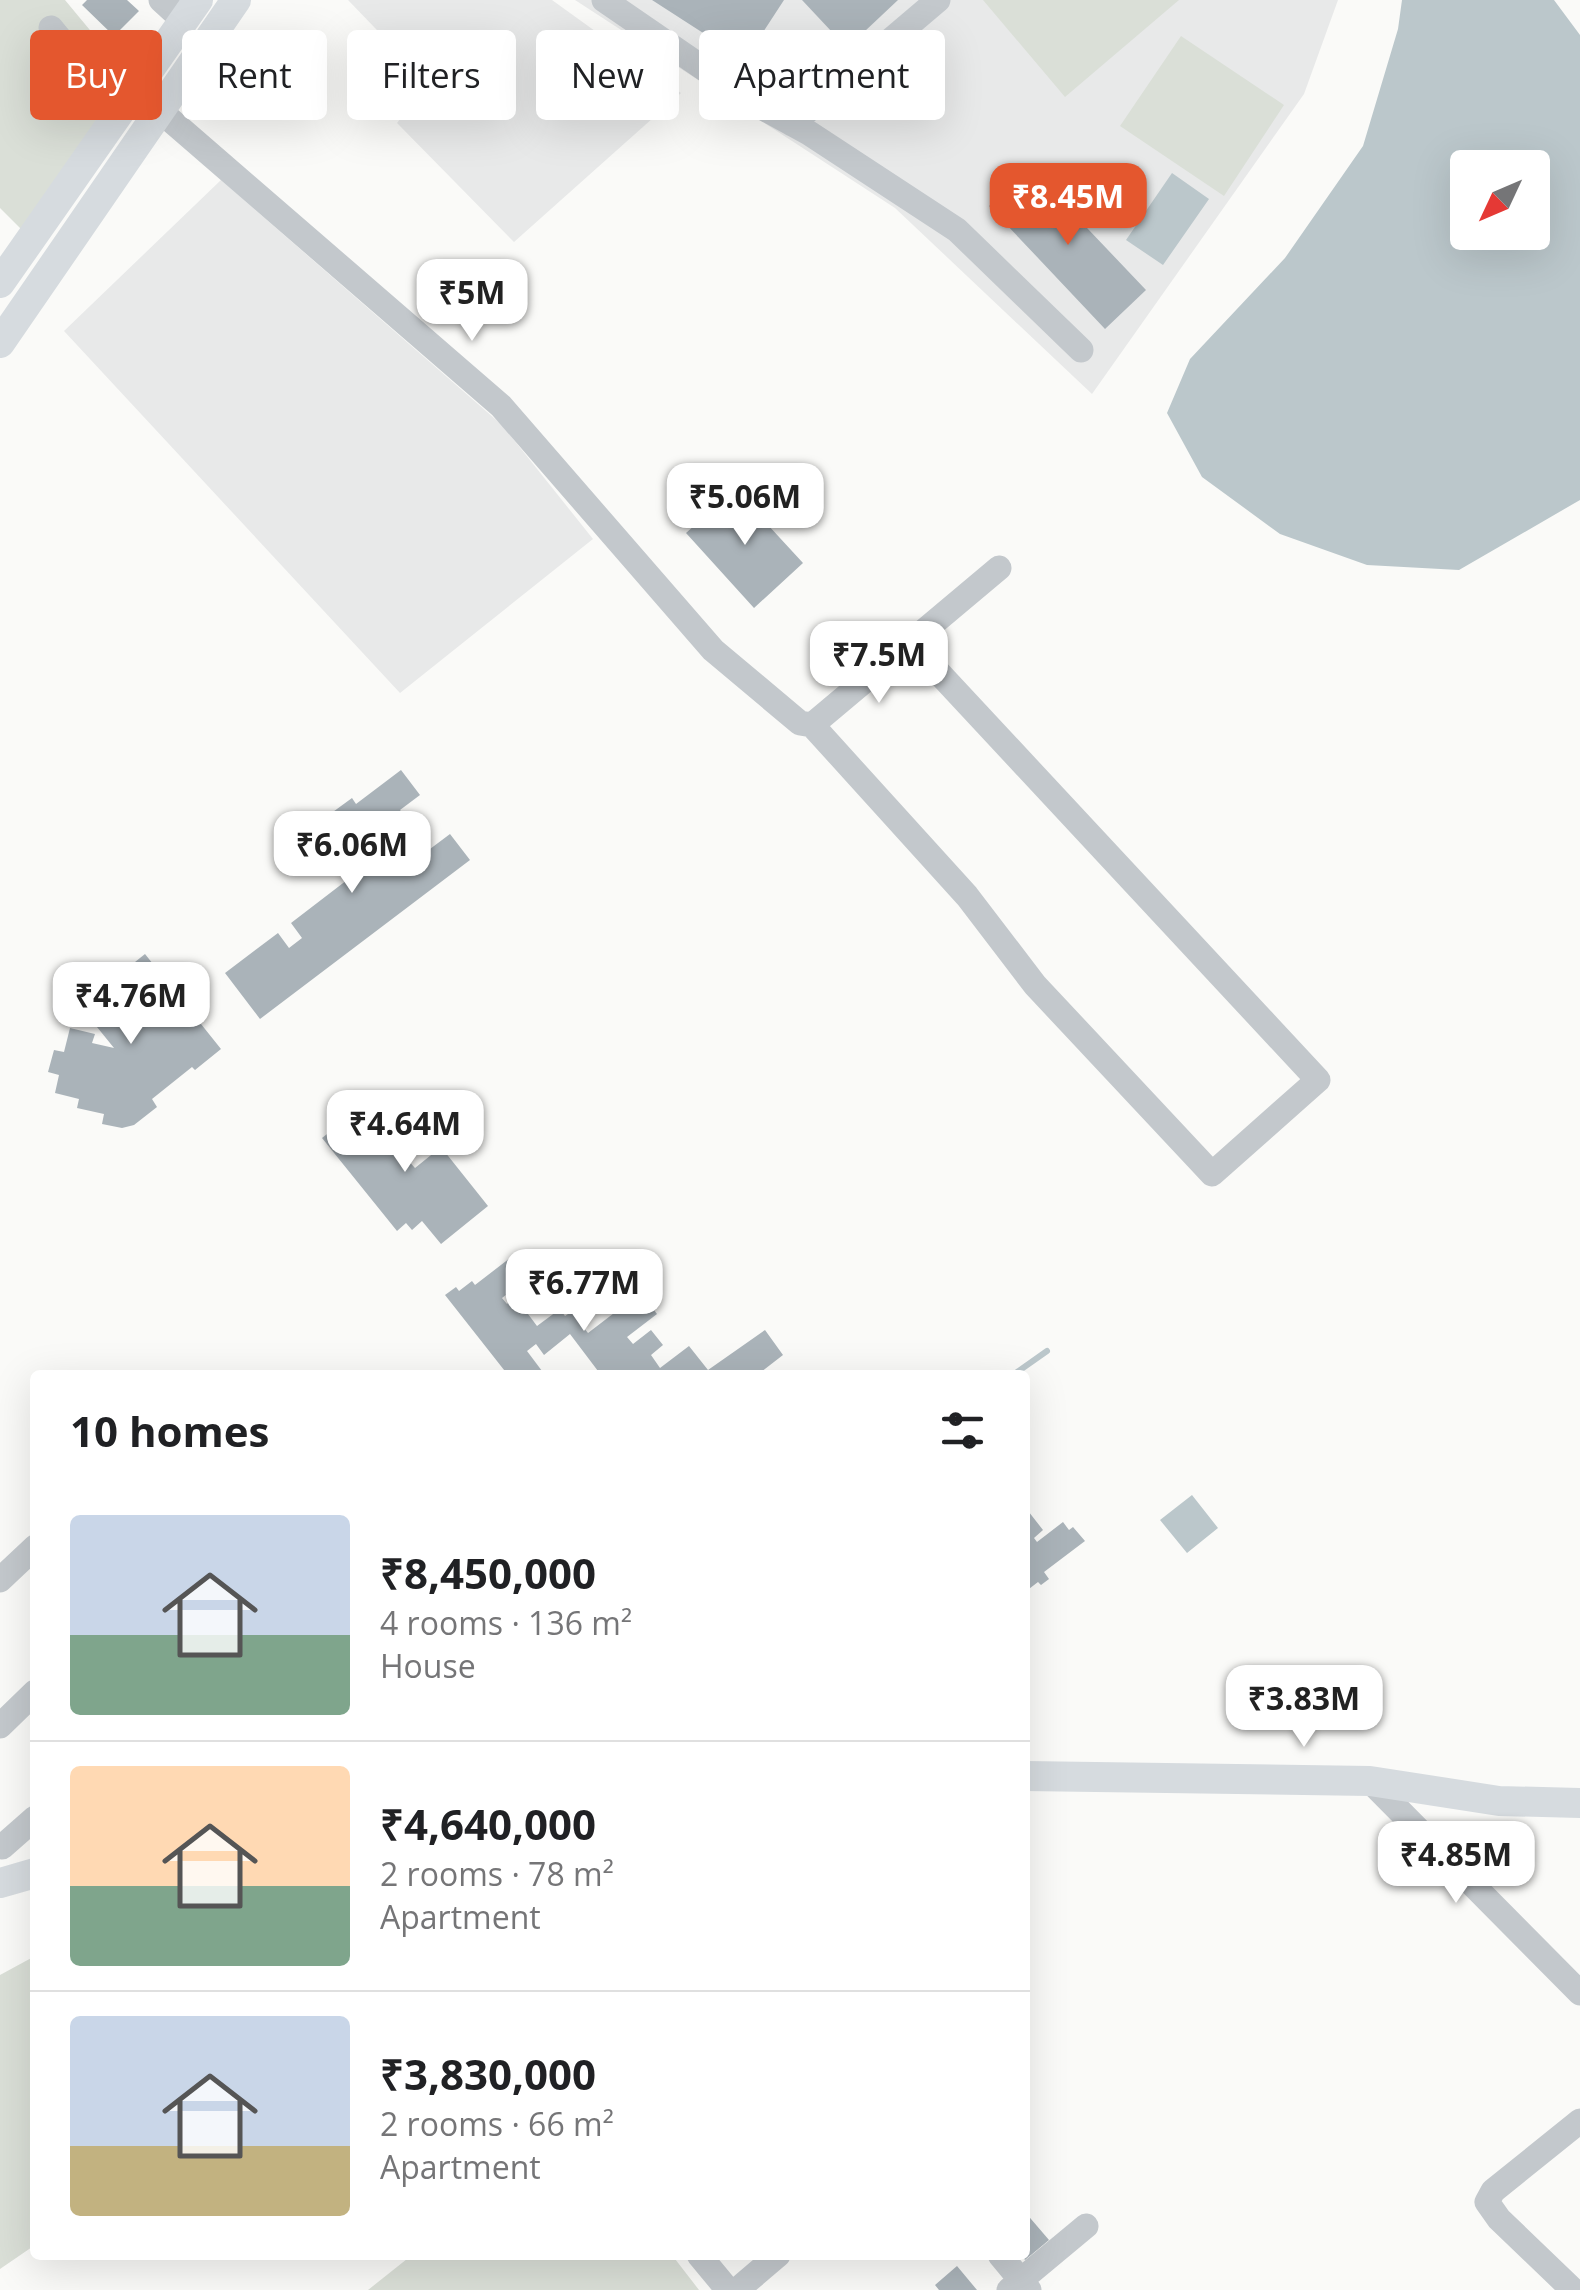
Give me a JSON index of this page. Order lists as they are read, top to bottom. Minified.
{"north":"bottom left","page":{"chip":["Buy","Rent","Filters","New","Apartment"],"price":["₹8.45M","₹5M","₹5.06M","₹7.5M","₹6.06M","₹4.76M","₹4.64M","₹6.77M","₹3.83M","₹4.85M"],"heading":"10 homes","list":[{"name":"₹8,450,000","note":"4 rooms · 136 m² · House"},{"name":"₹4,640,000","note":"2 rooms · 78 m² · Apartment"},{"name":"₹3,830,000","note":"2 rooms · 66 m² · Apartment"}]}}
